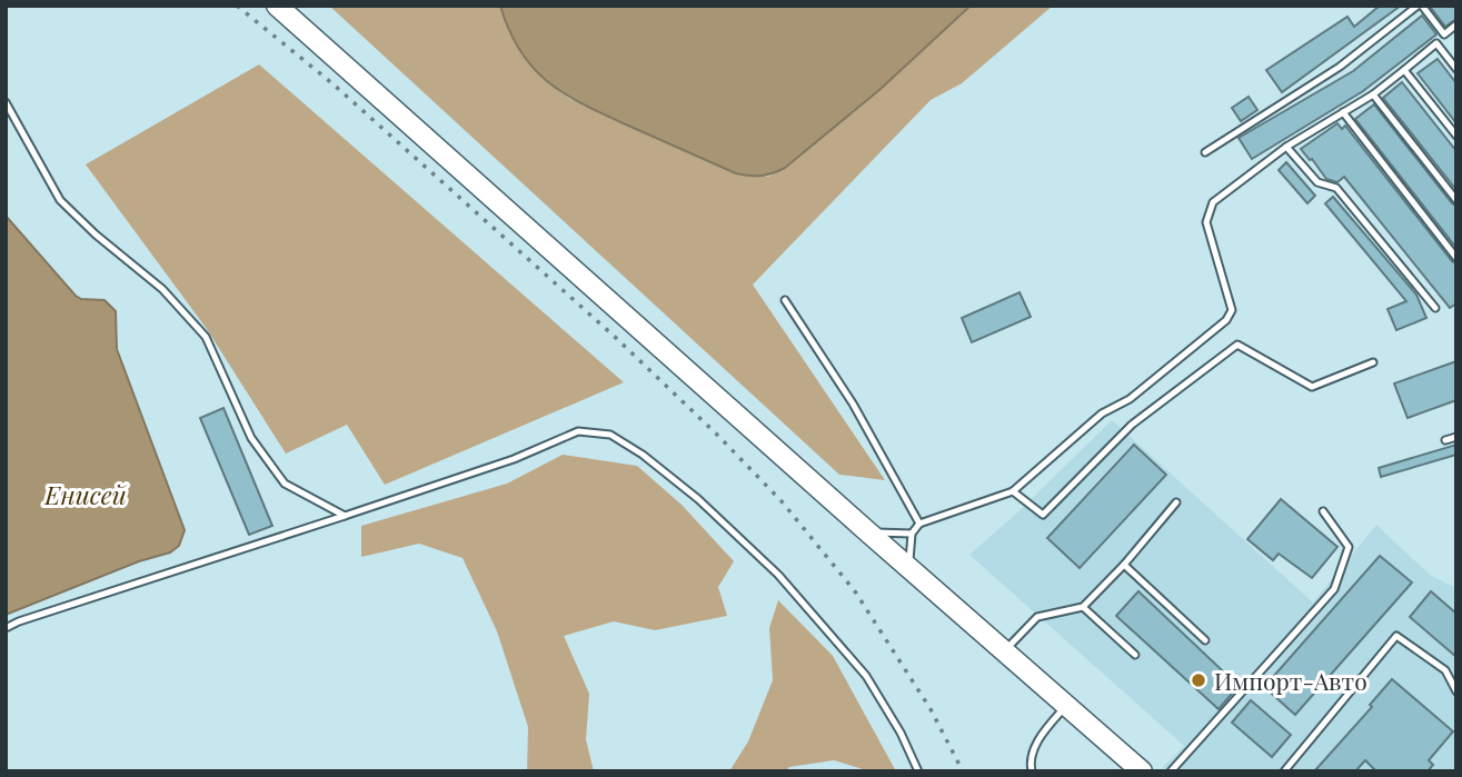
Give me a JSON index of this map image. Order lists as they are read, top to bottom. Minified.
{"water":["Енисей"],"places":["Импорт-Авто"]}
